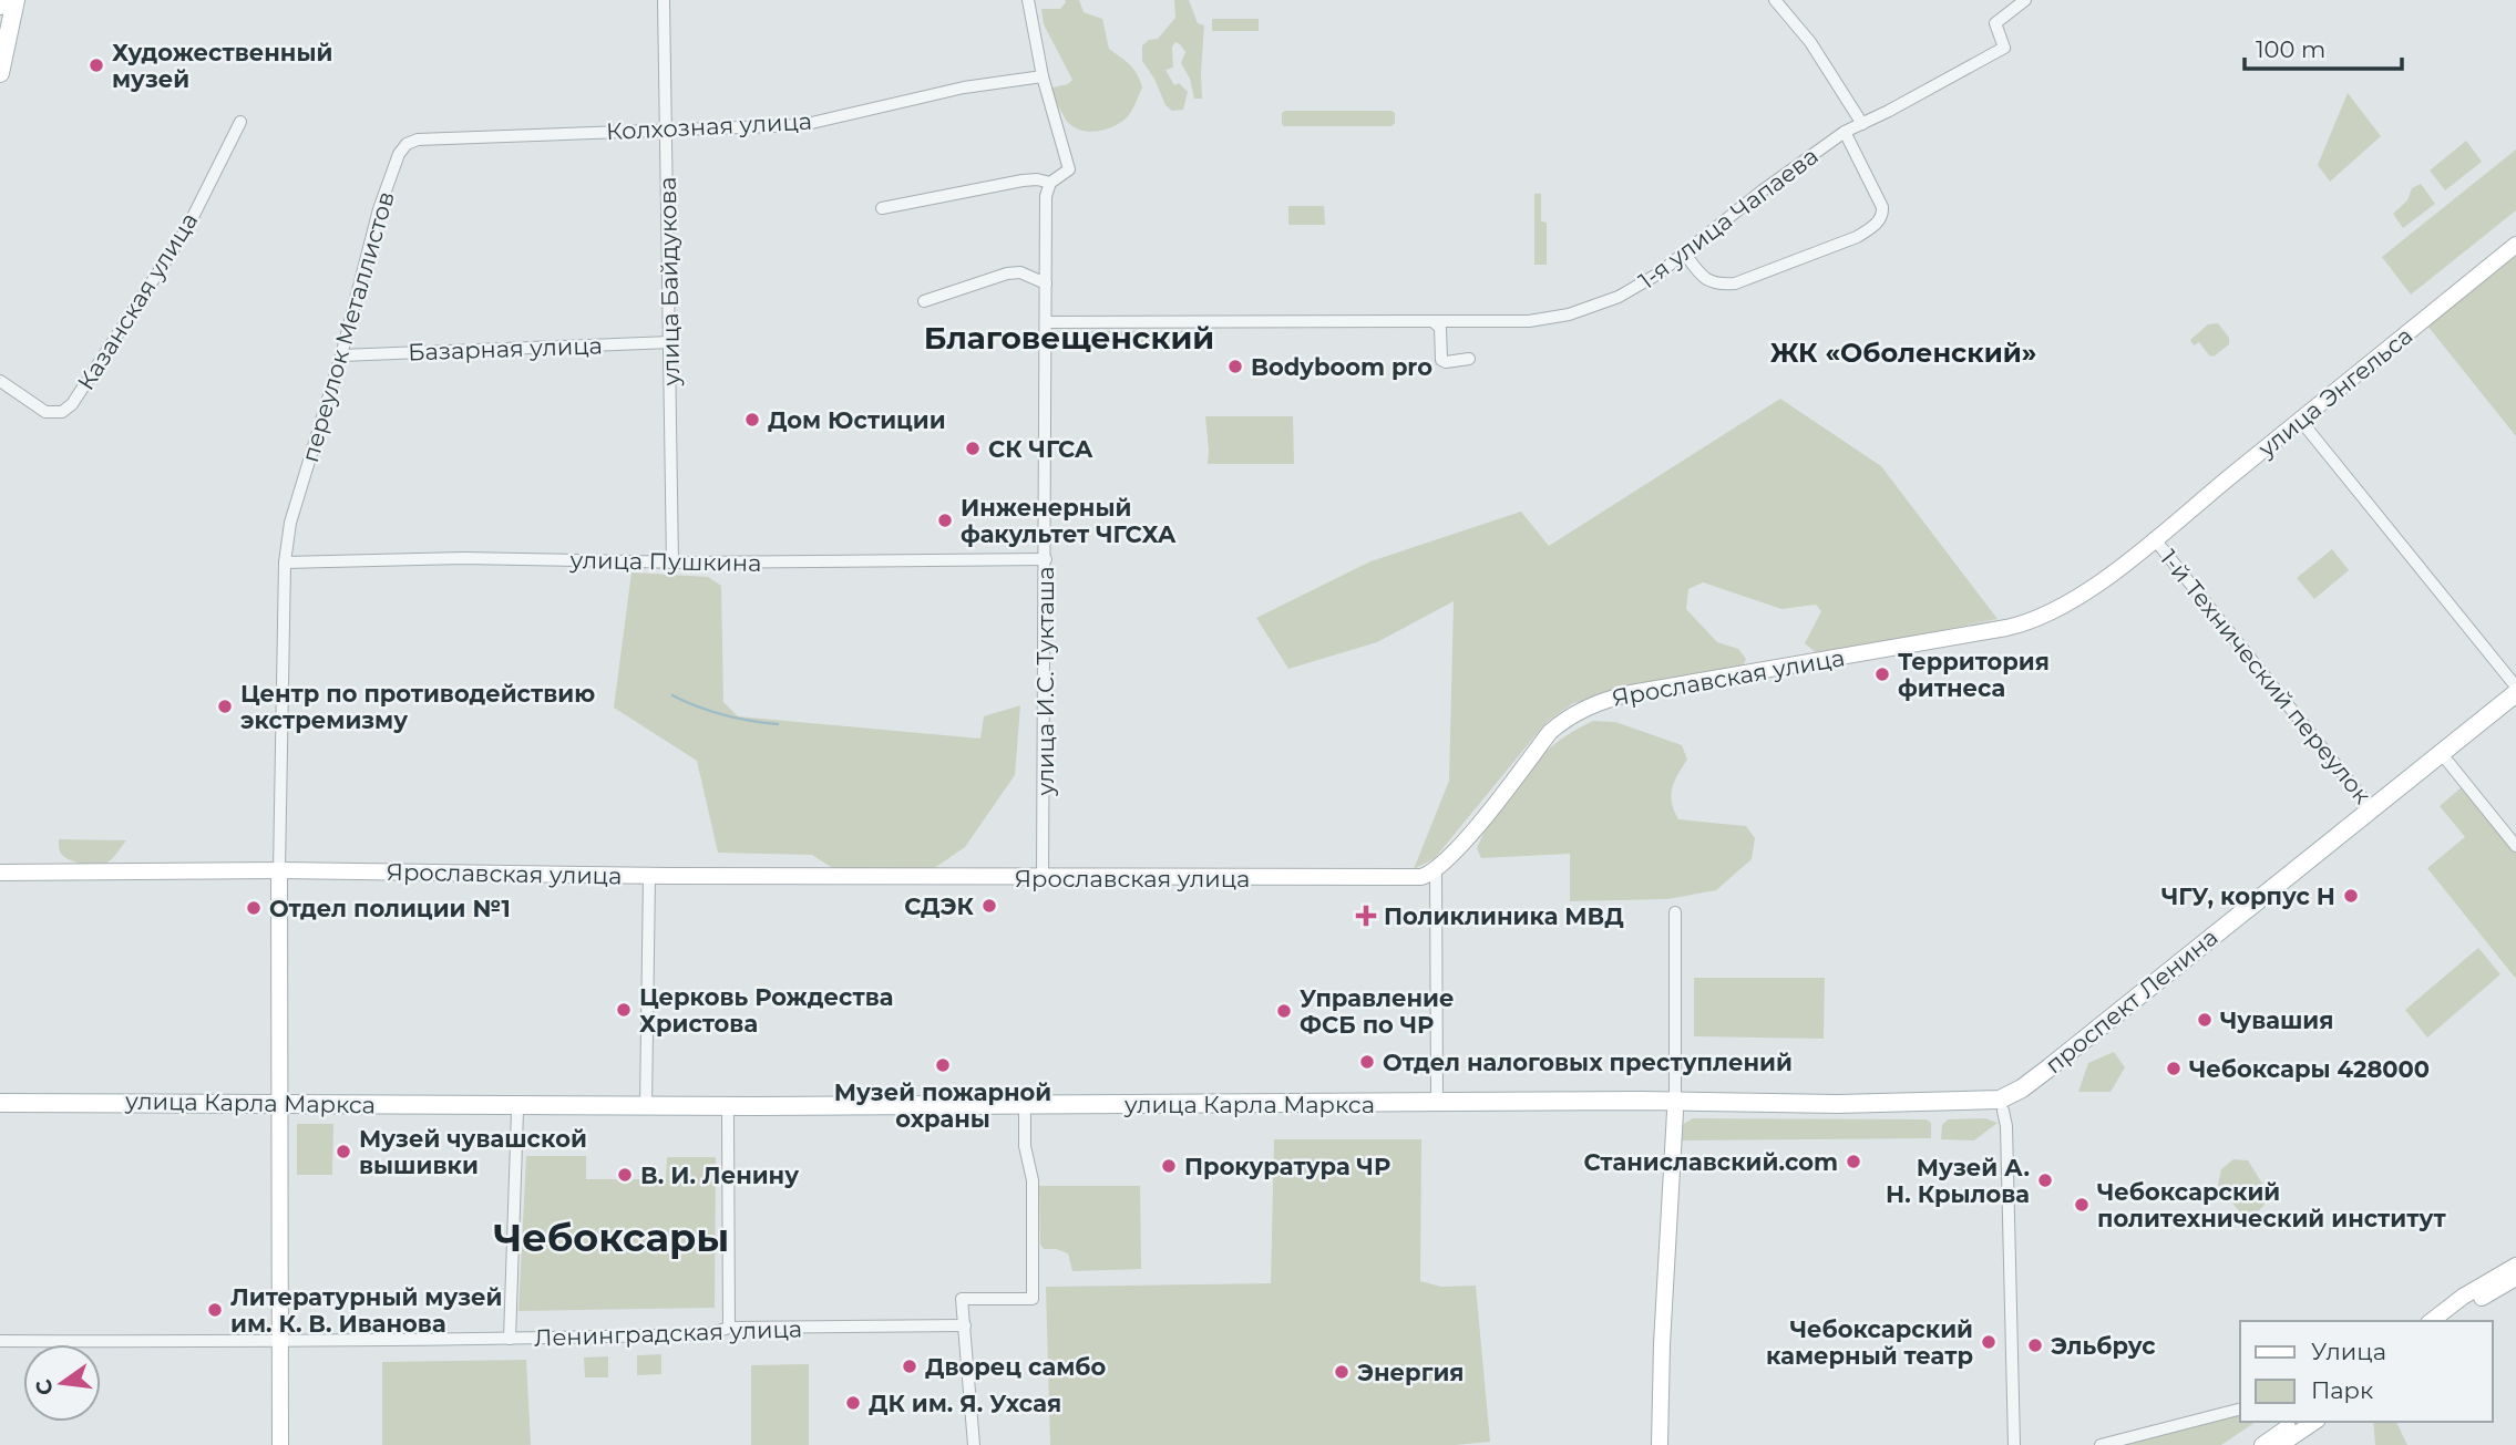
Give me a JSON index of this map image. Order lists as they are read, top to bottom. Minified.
{"streets":{"main road":["проспект Ленина","улица Карла Маркса"],"street":["Колхозная улица","1-я улица Чапаева","улица Байдукова","Казанская улица","переулок Металлистов","Базарная улица","улица Энгельса","улица Пушкина","1-й Технический переулок","Ярославская улица","улица И.С. Тукташа","Ленинградская улица"]},"crossings":[["Колхозная улица","улица Байдукова"],["Колхозная улица","переулок Металлистов"],["1-я улица Чапаева","улица И.С. Тукташа"],["улица Байдукова","Базарная улица"],["улица Байдукова","улица Пушкина"],["переулок Металлистов","Базарная улица"],["переулок Металлистов","улица Пушкина"],["переулок Металлистов","Ярославская улица"],["улица Энгельса","1-й Технический переулок"],["улица Энгельса","Ярославская улица"],["улица Пушкина","улица И.С. Тукташа"],["1-й Технический переулок","Ярославская улица"],["1-й Технический переулок","проспект Ленина"],["Ярославская улица","улица И.С. Тукташа"],["проспект Ленина","улица Карла Маркса"]],"districts":["Благовещенский","ЖК «Оболенский»","Чебоксары"],"places":{"other":["Художественный музей","Bodyboom pro","Дом Юстиции","СК ЧГСА","Инженерный факультет ЧГСХА","Территория фитнеса","Центр по противодействию экстремизму","ЧГУ, корпус Н","СДЭК","Отдел полиции №1","Церковь Рождества Христова","Управление ФСБ по ЧР","Чувашия","Отдел налоговых преступлений","Музей пожарной охраны","Чебоксары 428000","Музей чувашской вышивки","Станиславский.com","Прокуратура ЧР","В. И. Ленину","Музей А. Н. Крылова","Чебоксарский политехнический институт","Литературный музей им. К. В. Иванова","Чебоксарский камерный театр","Эльбрус","Дворец самбо","Энергия","ДК им. Я. Ухсая"],"health":["Поликлиника МВД"]},"legend":["Улица","Парк"],"scale_bar":"100 m","north":"left"}
